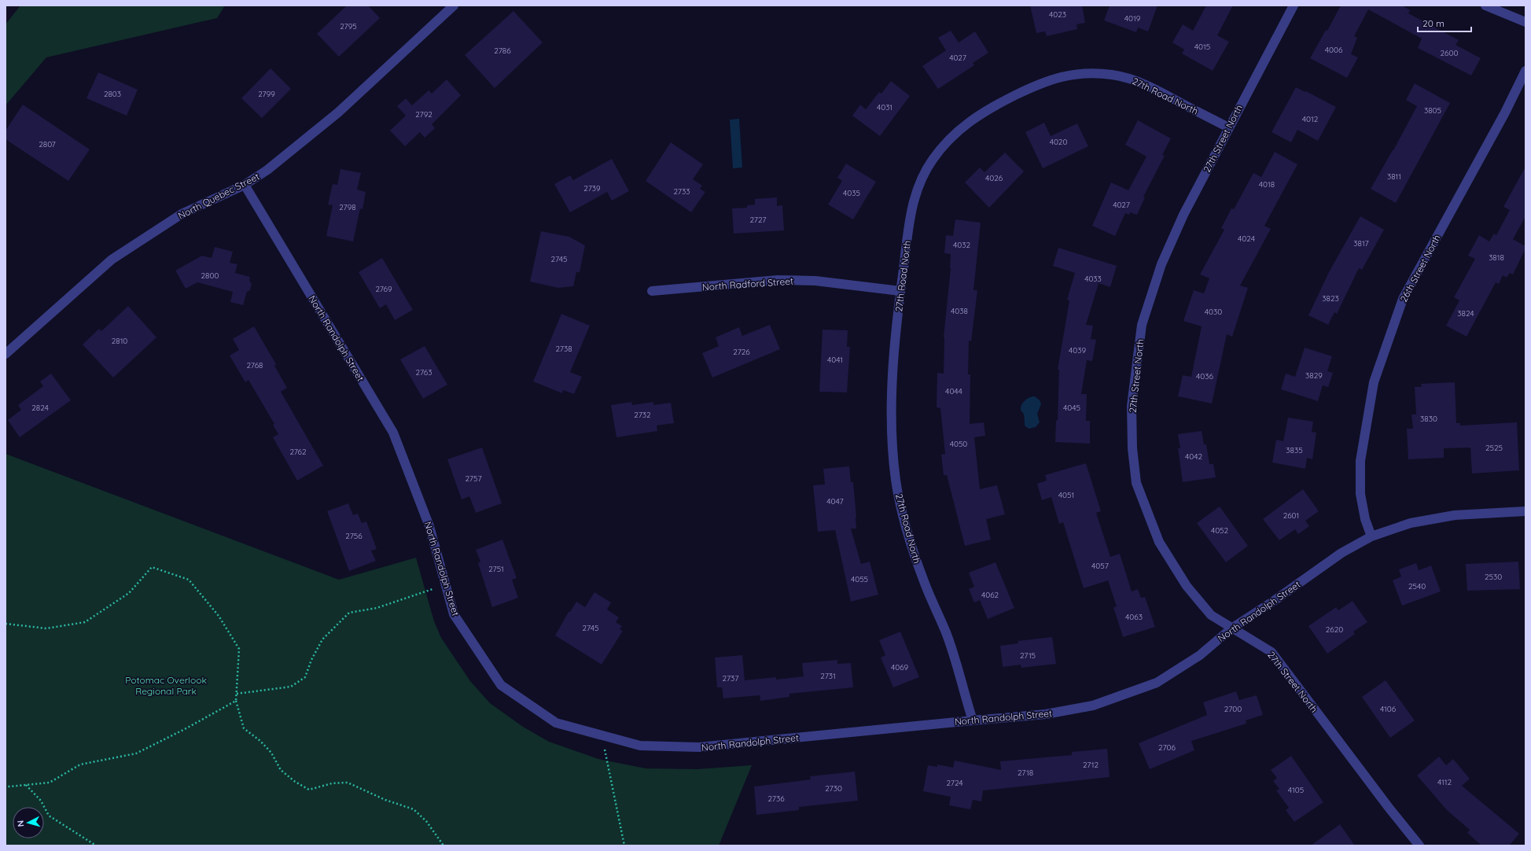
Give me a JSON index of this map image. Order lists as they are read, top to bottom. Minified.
{"streets":{"street":["27th Road North","27th Street North","North Quebec Street","26th Street North","North Radford Street","North Randolph Street"]},"crossings":[["27th Road North","27th Street North"],["27th Road North","North Radford Street"],["27th Road North","North Randolph Street"],["27th Street North","North Randolph Street"],["North Quebec Street","North Randolph Street"],["26th Street North","North Randolph Street"]],"parks":["Potomac Overlook Regional Park"],"house_numbers":["4023","4019","2795","4015","4006","2786","2600","4027","2803","2799","4031","3805","2792","4012","4020","2807","3811","4026","4018","2739","2733","4035","4027","2798","2727","4024","3817","4032","3818","2745","2800","4033","2769","3823","4038","4030","3824","2810","2738","4039","2726","4041","2768","2763","3829","4036","4044","2824","4045","2732","3830","4050","2525","3835","2762","4042","2757","4051","4047","2601","4052","2756","4057","2751","2530","4055","2540","4062","4063","2745","2620","2715","4069","2731","2737","2700","4106","2706","2712","2718","4112","2724","2730","4105","2736"],"scale_bar":"20 m","north":"left"}
